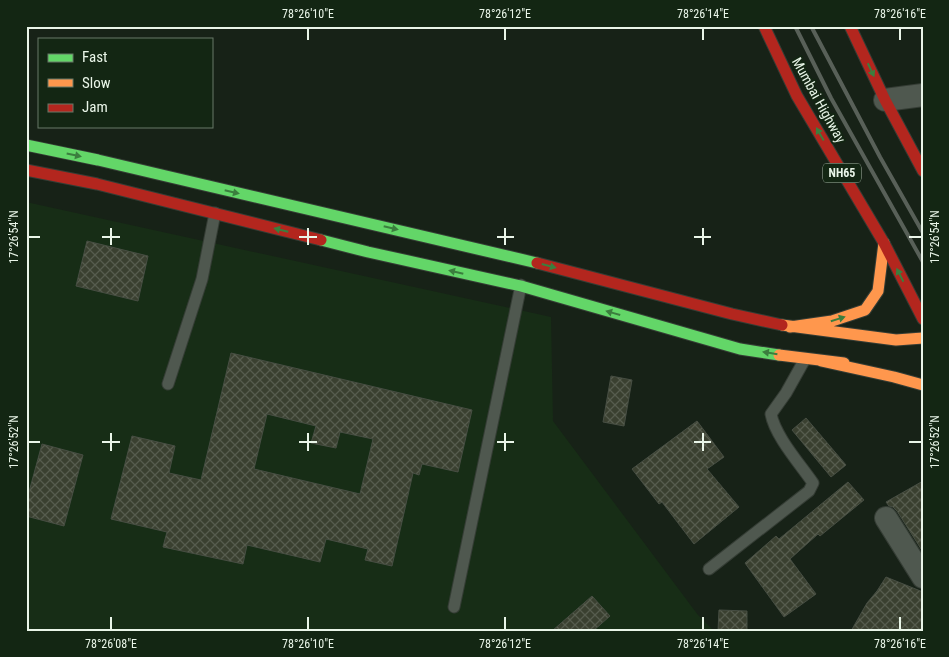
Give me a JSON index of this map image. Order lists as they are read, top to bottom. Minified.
{"streets":{"main road":["Mumbai Highway","NH65"]},"legend":["Fast","Slow","Jam"],"coordinates":["78°26'10\"E","78°26'12\"E","78°26'14\"E","78°26'16\"E","17°26'54\"N","17°26'52\"N","78°26'08\"E"]}
